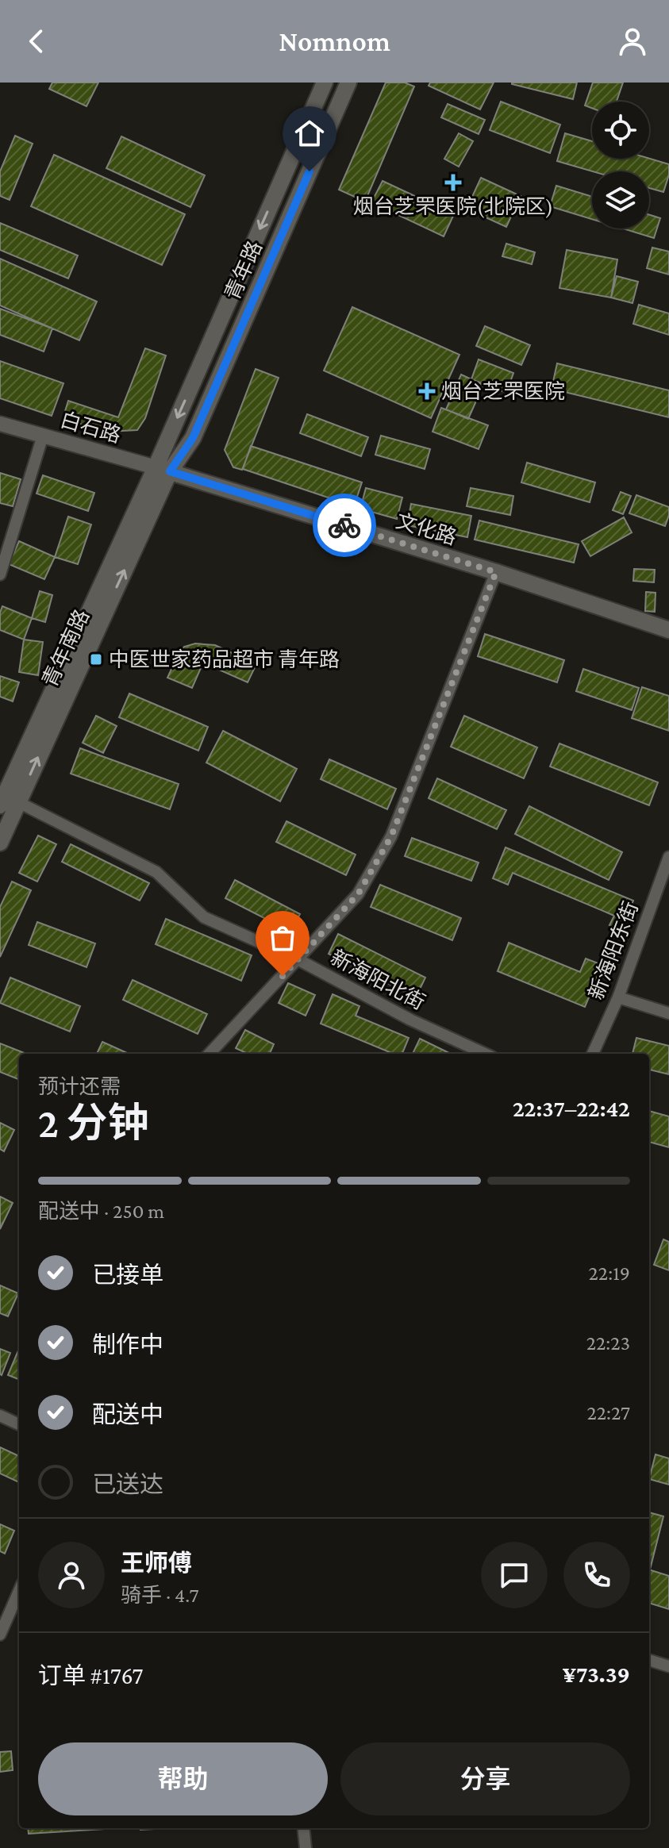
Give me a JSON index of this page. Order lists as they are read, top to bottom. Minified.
{"streets":{"main road":["青年路","文化路","青年南路"],"street":["白石路","新海阳东街","新海阳北街"]},"crossings":[["青年路","白石路"],["青年路","文化路"],["青年路","青年南路"],["白石路","文化路"],["白石路","青年南路"],["文化路","青年南路"],["青年南路","新海阳北街"]],"places":{"health":["烟台芝罘医院(北院区)","烟台芝罘医院"],"transit":["中医世家药品超市 青年路"]},"page":{"header":"Nomnom","heading":["2 分钟","预计还需","22:37–22:42"],"panel":["王师傅","骑手 · 4.7","订单 #1767","¥73.39"],"bar":"配送中 · 250 m","list":[["已接单","22:19"],["制作中","22:23"],["配送中","22:27"],"已送达"],"buttons":["帮助","分享"]}}
